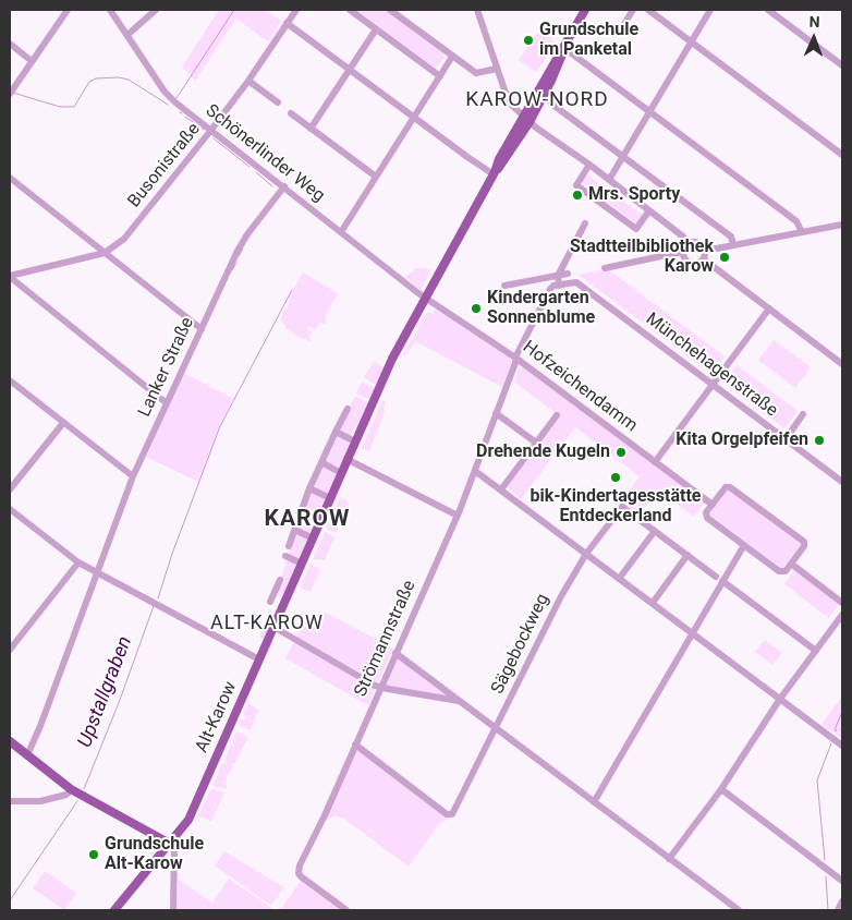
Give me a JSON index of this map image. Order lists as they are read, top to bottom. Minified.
{"streets":{"main road":["Alt-Karow"],"street":["Schönerlinder Weg","Busonistraße","Münchehagenstraße","Lanker Straße","Hofzeichendamm","Strömannstraße","Sägebockweg"]},"crossings":[["Schönerlinder Weg","Busonistraße"],["Schönerlinder Weg","Lanker Straße"],["Schönerlinder Weg","Hofzeichendamm"],["Schönerlinder Weg","Alt-Karow"],["Münchehagenstraße","Strömannstraße"],["Hofzeichendamm","Strömannstraße"],["Hofzeichendamm","Alt-Karow"],["Strömannstraße","Sägebockweg"]],"districts":["KAROW-NORD","KAROW","ALT-KAROW"],"water":["Upstallgraben"],"places":["Grundschule im Panketal","Mrs. Sporty","Stadtteilbibliothek Karow","Kindergarten Sonnenblume","Kita Orgelpfeifen","Drehende Kugeln","bik-Kindertagesstätte Entdeckerland","Grundschule Alt-Karow"],"north":"top"}
